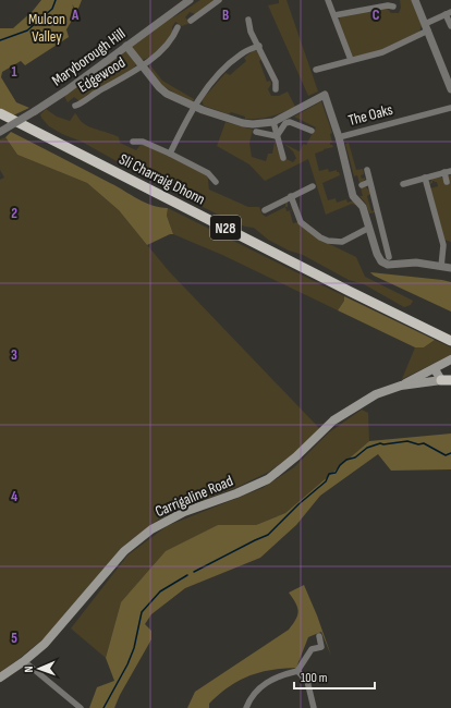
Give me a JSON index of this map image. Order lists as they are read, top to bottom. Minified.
{"streets":{"highway":["Sli Charraig Dhonn","N28"],"main road":["Carrigaline Road"],"street":["Maryborough Hill","Edgewood","The Oaks"]},"crossings":[["Edgewood","The Oaks"]],"parks":["Mulcon Valley"],"scale_bar":"100 m","north":"left","grid":{"columns":["A","B","C"],"rows":["1","2","3","4","5"]}}
